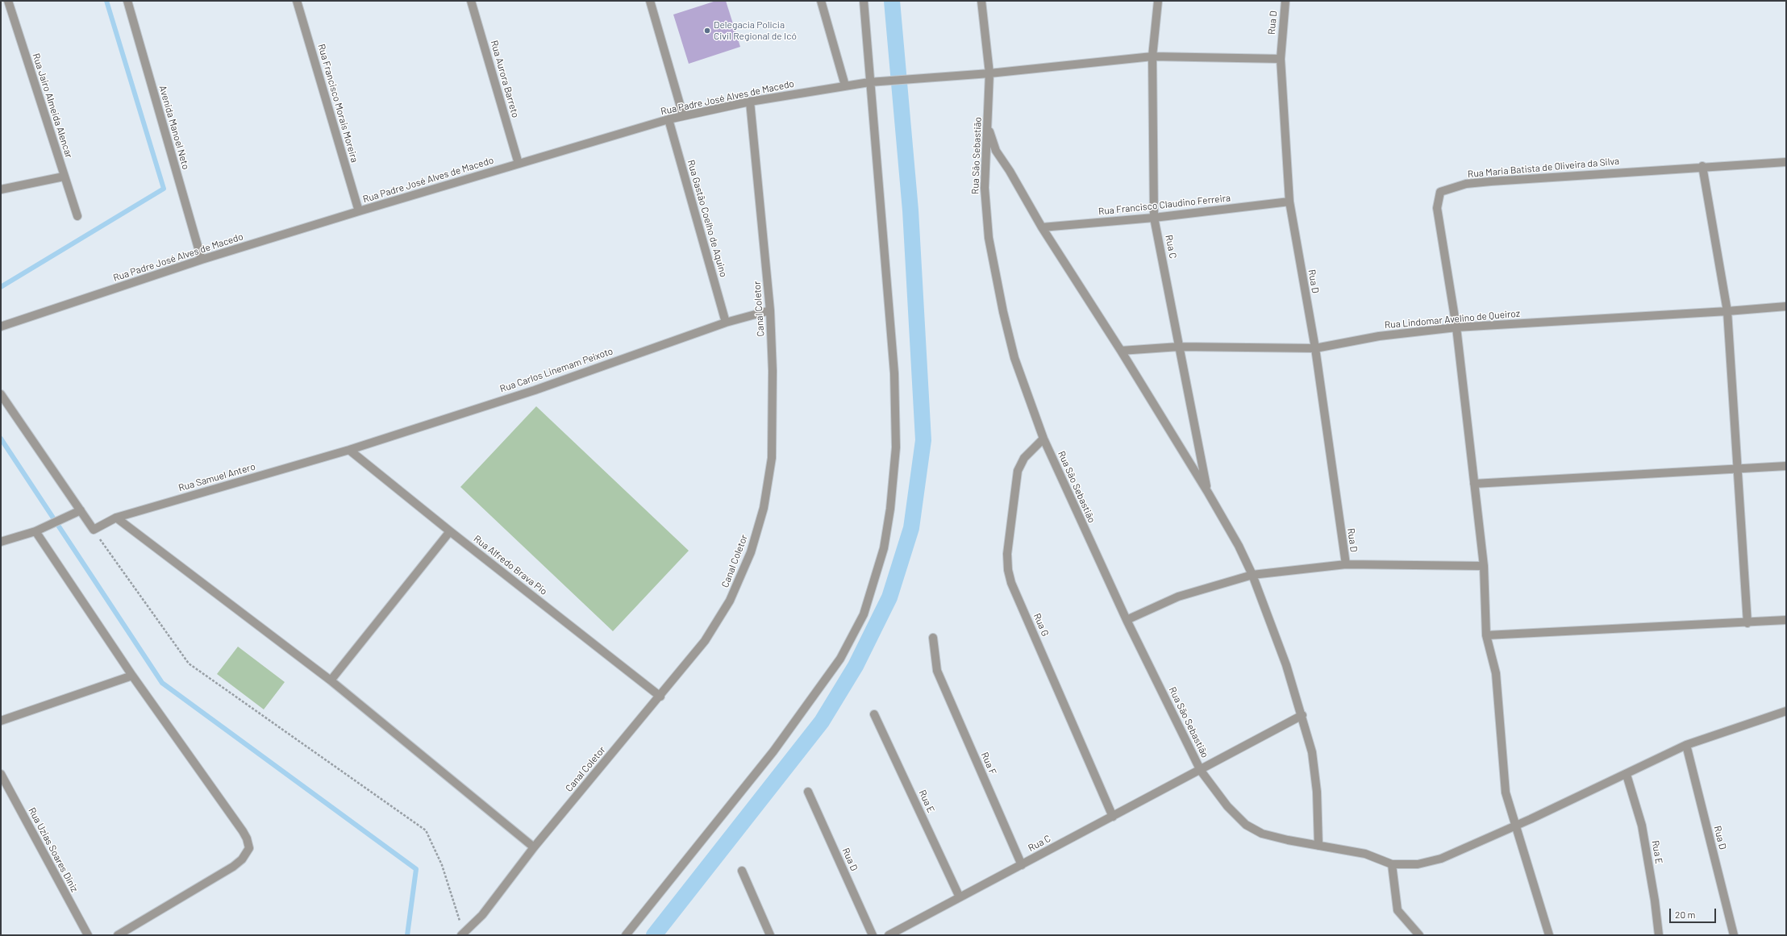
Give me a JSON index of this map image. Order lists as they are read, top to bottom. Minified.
{"streets":{"street":["Rua D","Rua Aurora Barreto","Rua Padre José Alves de Macedo","Rua Francisco Morais Moreira","Rua Jairo Almeida Alencar","Avenida Manoel Neto","Rua São Sebastião","Rua Maria Batista de Oliveira da Silva","Rua Francisco Claudino Ferreira","Rua Gastão Coelho de Aquino","Rua C","Canal Coletor","Rua Lindomar Avelino de Queiroz","Rua Carlos Linemam Peixoto","Rua Samuel Antero","Rua Alfredo Brava Pio","Rua G","Rua F","Rua E","Rua Uzias Soares Diniz"]},"crossings":[["Rua D","Rua Padre José Alves de Macedo"],["Rua D","Rua Francisco Claudino Ferreira"],["Rua D","Rua Lindomar Avelino de Queiroz"],["Rua Aurora Barreto","Rua Padre José Alves de Macedo"],["Rua Padre José Alves de Macedo","Rua Francisco Morais Moreira"],["Rua Padre José Alves de Macedo","Avenida Manoel Neto"],["Rua Padre José Alves de Macedo","Rua São Sebastião"],["Rua Padre José Alves de Macedo","Rua Gastão Coelho de Aquino"],["Rua Padre José Alves de Macedo","Rua C"],["Rua Padre José Alves de Macedo","Canal Coletor"],["Rua São Sebastião","Rua C"],["Rua São Sebastião","Rua G"],["Rua Maria Batista de Oliveira da Silva","Rua Lindomar Avelino de Queiroz"],["Rua Francisco Claudino Ferreira","Rua C"],["Rua Gastão Coelho de Aquino","Rua Carlos Linemam Peixoto"],["Rua C","Rua Lindomar Avelino de Queiroz"],["Rua C","Rua G"],["Rua C","Rua F"],["Rua C","Rua E"],["Canal Coletor","Rua Carlos Linemam Peixoto"],["Canal Coletor","Rua Alfredo Brava Pio"],["Rua Carlos Linemam Peixoto","Rua Samuel Antero"],["Rua Carlos Linemam Peixoto","Rua Alfredo Brava Pio"],["Rua Samuel Antero","Rua Alfredo Brava Pio"]],"places":["Delegacia Policia Civil Regional de Icó"],"scale_bar":"20 m"}
